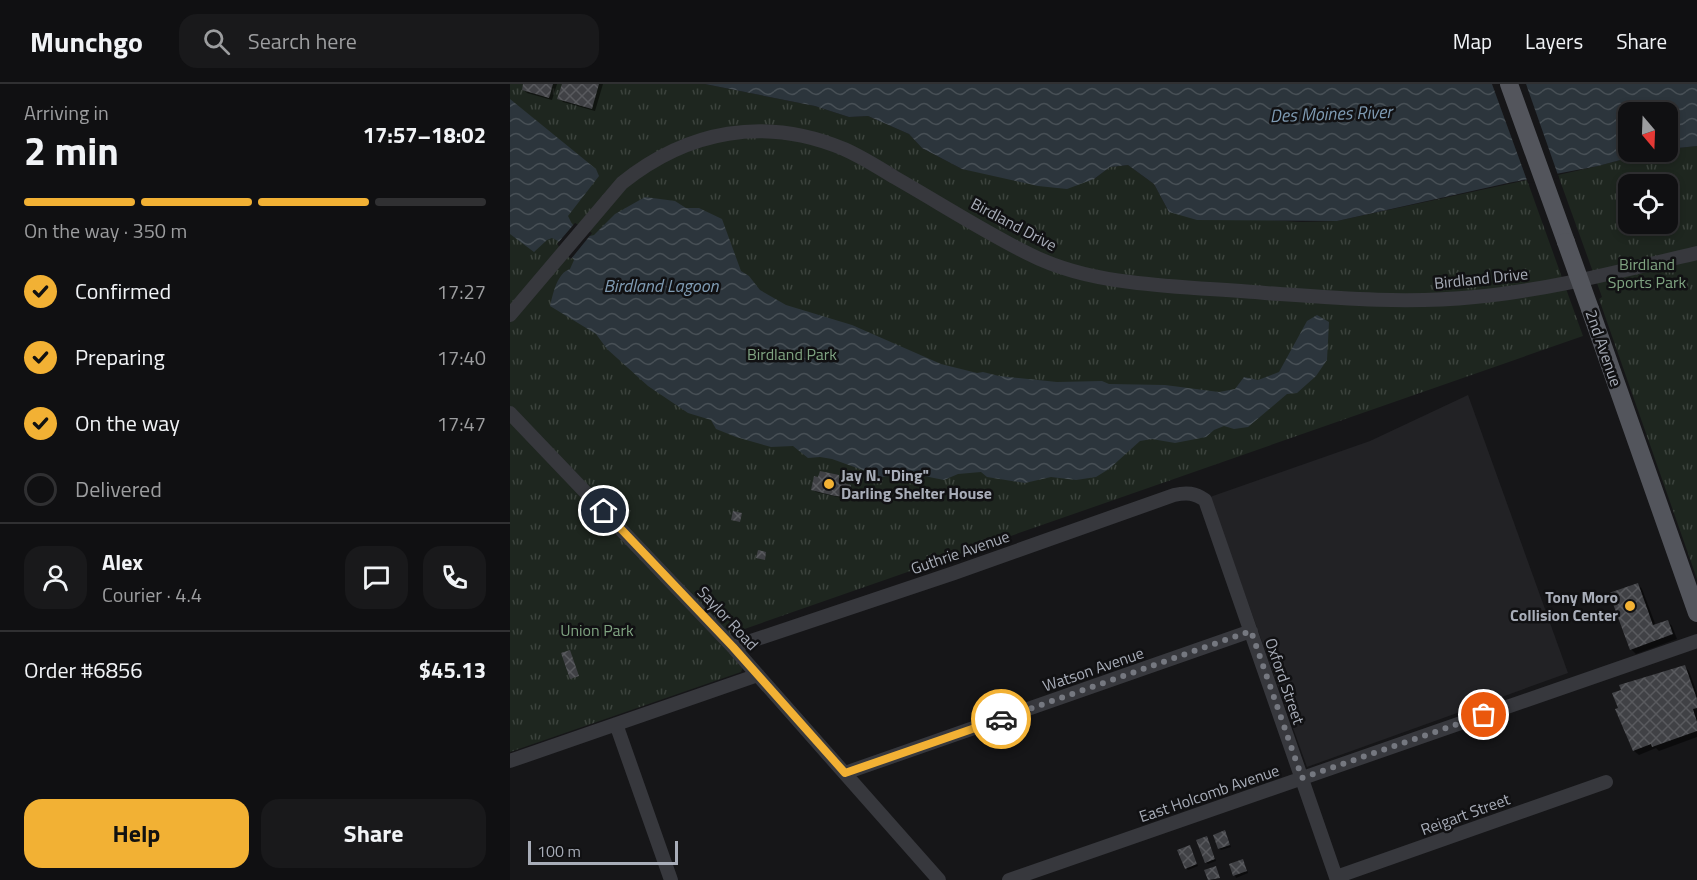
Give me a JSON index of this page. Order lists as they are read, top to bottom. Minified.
{"streets":{"main road":["2nd Avenue"],"street":["Birdland Drive","Guthrie Avenue","Saylor Road","Watson Avenue","Oxford Street","East Holcomb Avenue","Reigart Street"]},"crossings":[["Guthrie Avenue","Saylor Road"],["Guthrie Avenue","Oxford Street"],["Saylor Road","Watson Avenue"],["Watson Avenue","Oxford Street"],["Oxford Street","East Holcomb Avenue"],["Oxford Street","Reigart Street"]],"water":["Des Moines River","Birdland Lagoon"],"parks":["Birdland Sports Park","Birdland Park","Union Park"],"places":["Jay N. \"Ding\" Darling Shelter House","Tony Moro Collision Center"],"scale_bar":"100 m","north":"bottom","page":{"header":"Munchgo","search":"Search here","nav":["Map","Layers","Share"],"heading":["2 min","Arriving in","17:57–18:02"],"panel":["Alex","Courier · 4.4","Order #6856","$45.13"],"bar":"On the way · 350 m","list":[["Confirmed","17:27"],["Preparing","17:40"],["On the way","17:47"],"Delivered"],"buttons":["Help","Share"],"scale":"100 m"}}
